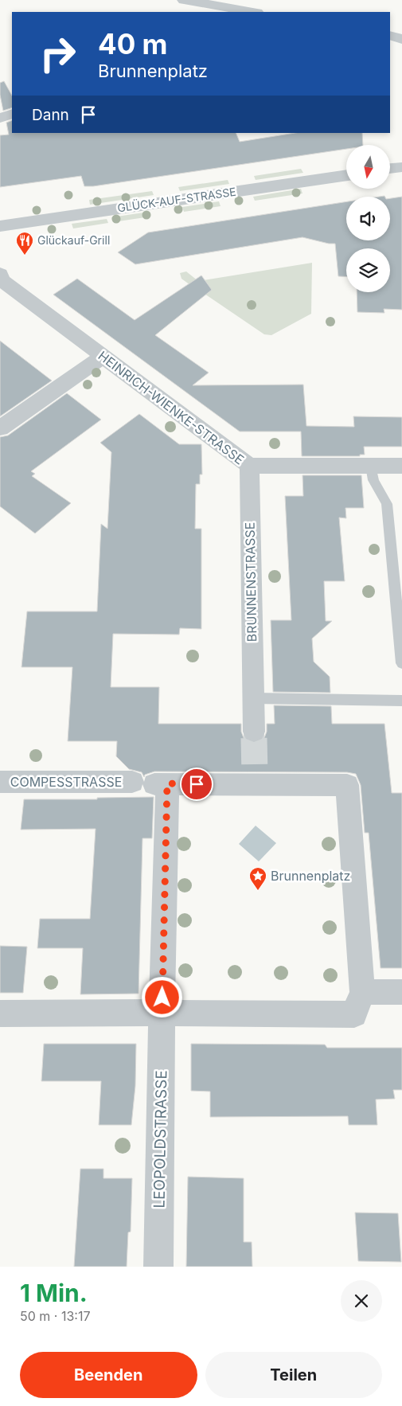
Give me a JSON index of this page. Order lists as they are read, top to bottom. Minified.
{"streets":{"street":["GLÜCK-AUF-STRASSE","HEINRICH-WIENKE-STRASSE","BRUNNENSTRASSE","COMPESSTRASSE","LEOPOLDSTRASSE"]},"crossings":[["HEINRICH-WIENKE-STRASSE","BRUNNENSTRASSE"]],"places":{"restaurant":["Glückauf-Grill"],"place":["Brunnenplatz"]},"north":"bottom","page":{"turn":["40 m","Brunnenplatz"],"then":"Dann","heading":["1 Min.","50 m · 13:17"],"buttons":["Beenden","Teilen"]}}
